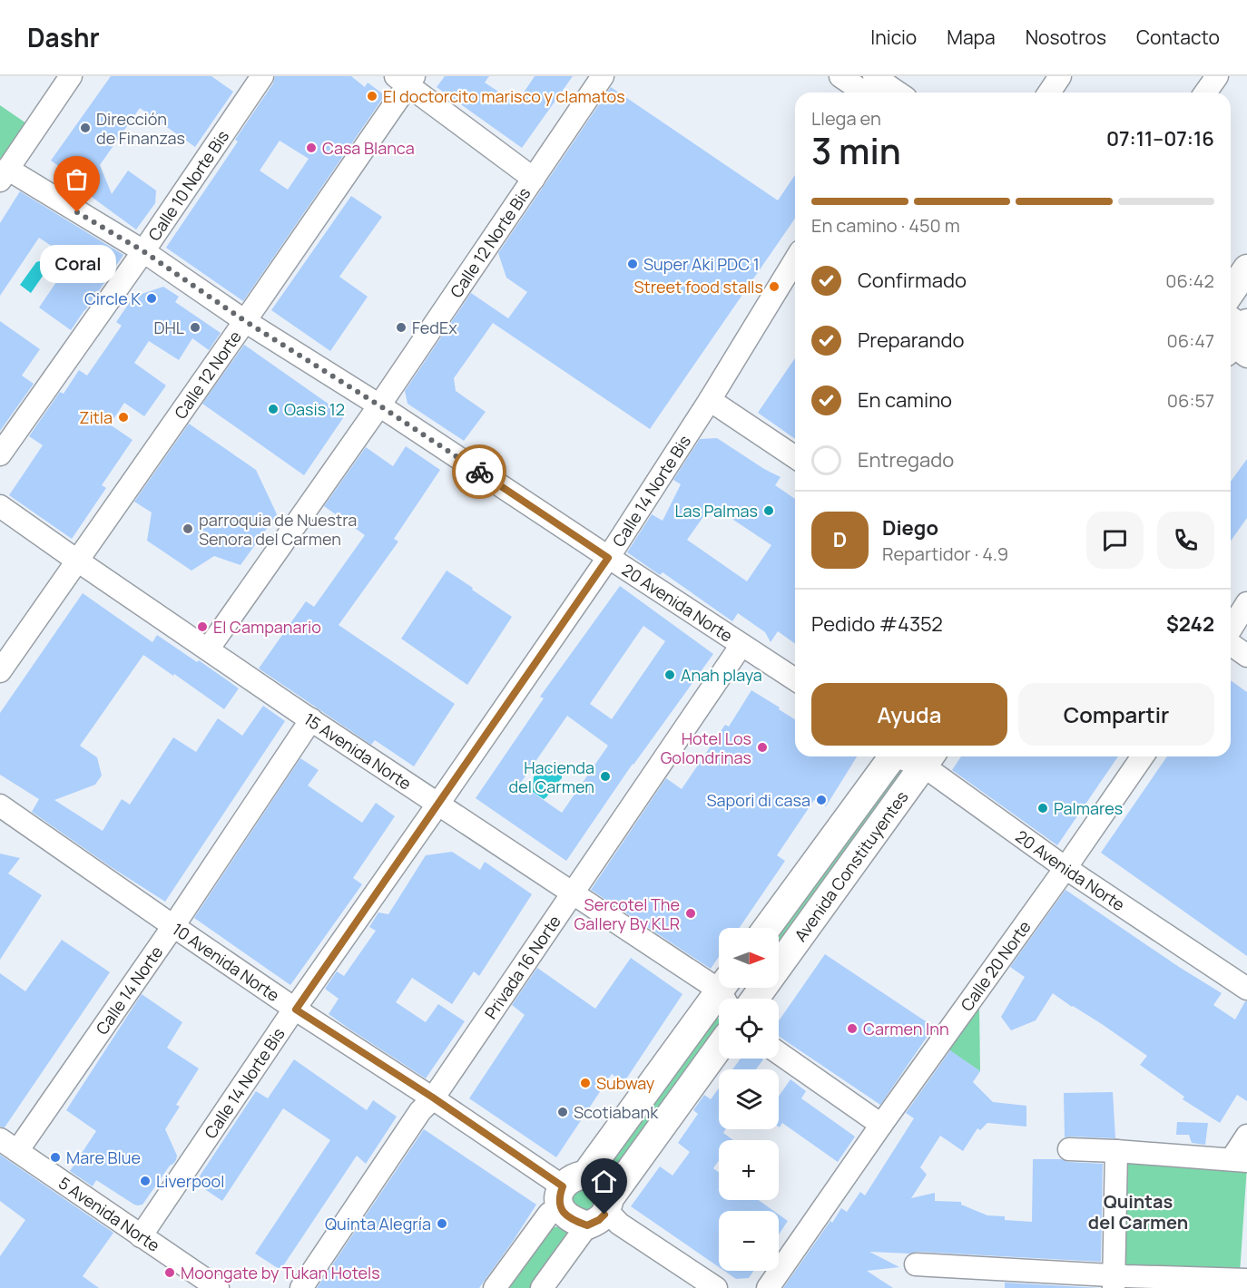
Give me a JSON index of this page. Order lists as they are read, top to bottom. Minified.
{"streets":{"main road":["Avenida Constituyentes"],"street":["Calle 10 Norte Bis","Calle 12 Norte Bis","Calle 12 Norte","Calle 14 Norte Bis","20 Avenida Norte","15 Avenida Norte","10 Avenida Norte","Calle 20 Norte","Privada 16 Norte","Calle 14 Norte","5 Avenida Norte"]},"crossings":[["Calle 10 Norte Bis","20 Avenida Norte"],["Calle 12 Norte Bis","20 Avenida Norte"],["Calle 12 Norte Bis","15 Avenida Norte"],["Calle 12 Norte","20 Avenida Norte"],["Calle 12 Norte","15 Avenida Norte"],["Calle 14 Norte Bis","20 Avenida Norte"],["Calle 14 Norte Bis","15 Avenida Norte"],["Calle 14 Norte Bis","10 Avenida Norte"],["Calle 14 Norte Bis","5 Avenida Norte"],["20 Avenida Norte","Calle 20 Norte"],["20 Avenida Norte","Privada 16 Norte"],["15 Avenida Norte","Privada 16 Norte"],["15 Avenida Norte","Calle 14 Norte"],["10 Avenida Norte","Privada 16 Norte"],["10 Avenida Norte","Calle 14 Norte"],["Calle 14 Norte","5 Avenida Norte"]],"districts":["Quintas del Carmen"],"places":["El doctorcito marisco y clamatos","Dirección de Finanzas","Casa Blanca","Coral","Super Aki PDC 1","Street food stalls","Circle K","DHL","FedEx","Oasis 12","Zitla","Las Palmas","parroquia de Nuestra Senora del Carmen","El Campanario","Anah playa","Hotel Los Golondrinas","Hacienda del Carmen","Sapori di casa","Palmares","Sercotel The Gallery By KLR","Carmen Inn","Subway","Scotiabank","Mare Blue","Liverpool","Quinta Alegría","Moongate by Tukan Hotels"],"north":"right","page":{"header":"Dashr","nav":["Inicio","Mapa","Nosotros","Contacto"],"heading":["3 min","Llega en","07:11–07:16"],"panel":["Diego","Repartidor · 4.9","Pedido #4352","$242"],"bar":"En camino · 450 m","bubble":"Coral","list":[["Confirmado","06:42"],["Preparando","06:47"],["En camino","06:57"],"Entregado"],"round":"D","buttons":["Ayuda","Compartir"],"map_buttons":["+","−"]}}
